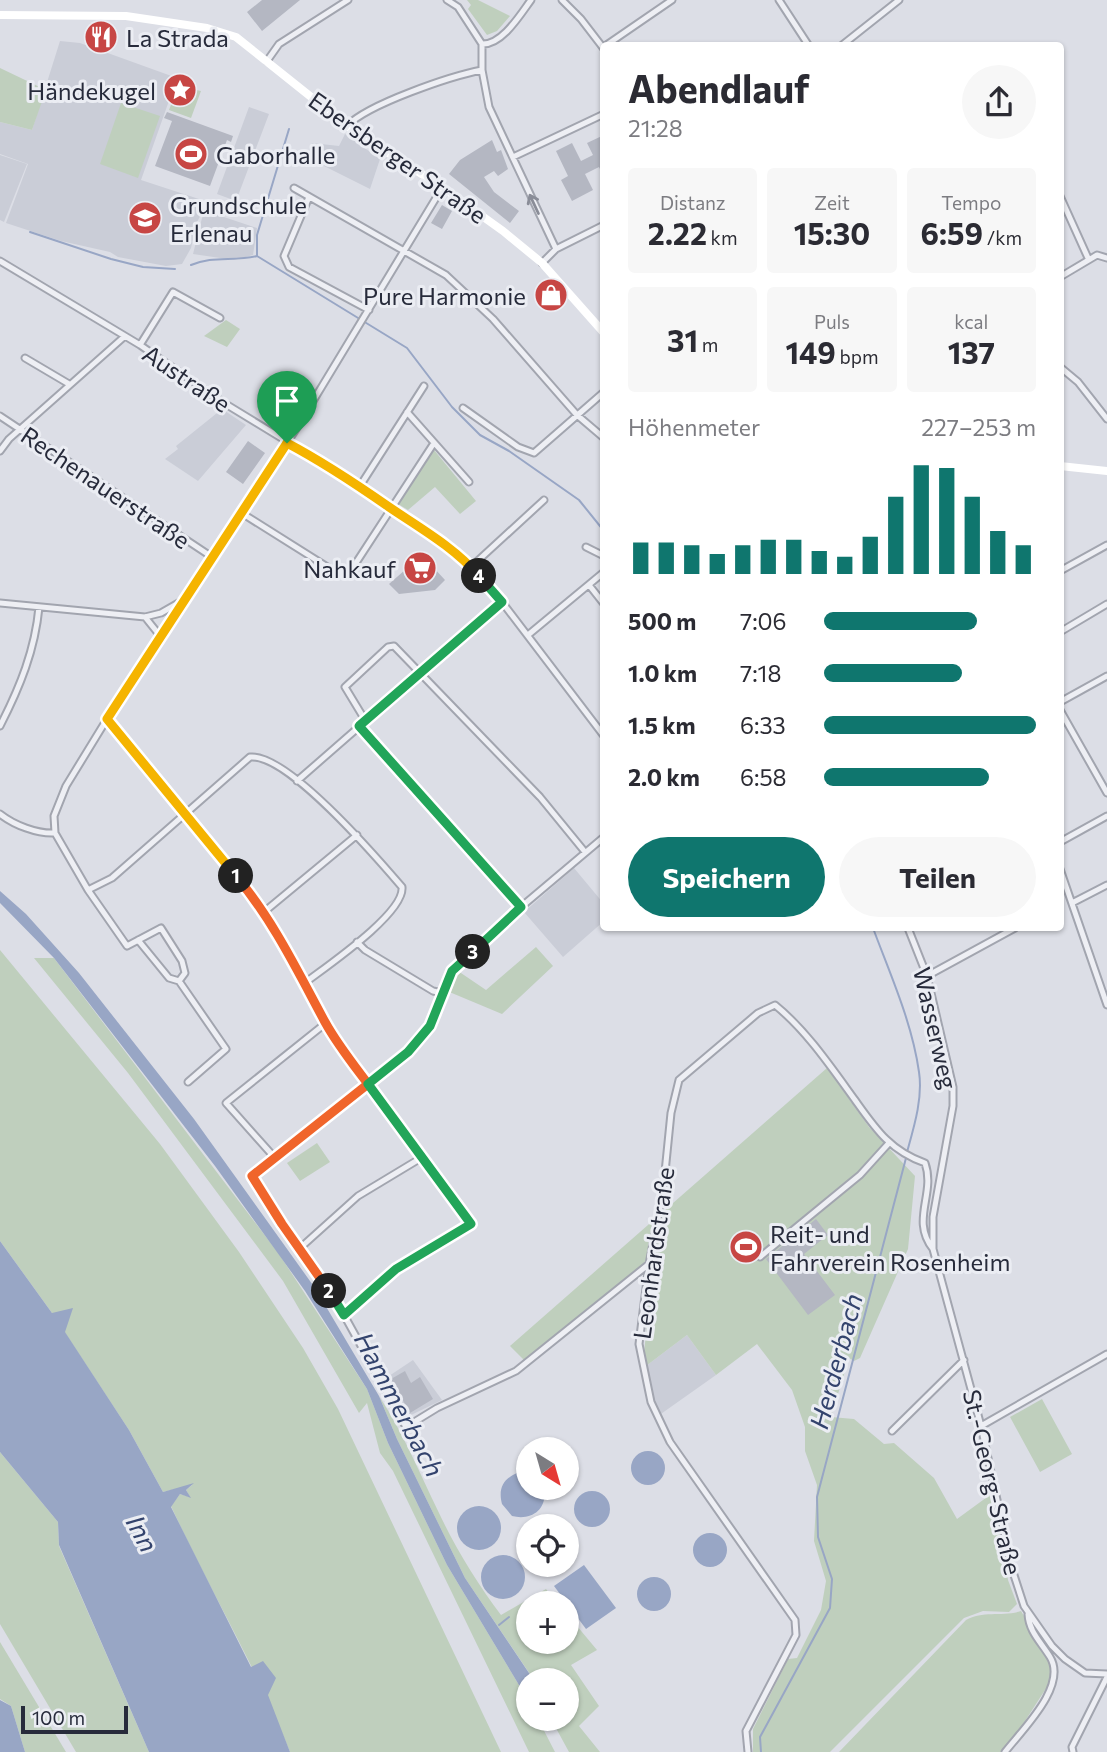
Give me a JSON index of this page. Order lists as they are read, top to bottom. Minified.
{"streets":{"street":["Ebersberger Straße","Austraße","Rechenauerstraße","Wasserweg","Leonhardstraße","St.-Georg-Straße"]},"crossings":[["Wasserweg","St.-Georg-Straße"]],"water":["Herderbach","Hammerbach","Inn"],"places":{"restaurant":["La Strada"],"place":["Händekugel"],"sports":["Gaborhalle","Reit- und Fahrverein Rosenheim"],"school or university":["Grundschule Erlenau"],"shop":["Pure Harmonie"],"supermarket":["Nahkauf"]},"scale_bar":"100 m","north":"bottom right","page":{"heading":["Abendlauf","21:28"],"stats":[["Distanz","2.22 km"],["Zeit","15:30"],["Tempo","6:59 /km"],["31 m"],["Puls","149 bpm"],["kcal","137"]],"chart":["Höhenmeter","227–253 m"],"pins":["4","1","3","2"],"list":[{"name":"500 m","note":"7:06"},{"name":"1.0 km","note":"7:18"},{"name":"1.5 km","note":"6:33"},{"name":"2.0 km","note":"6:58"}],"buttons":["Speichern","Teilen"],"map_buttons":["+","−"],"scale":"100 m"}}
